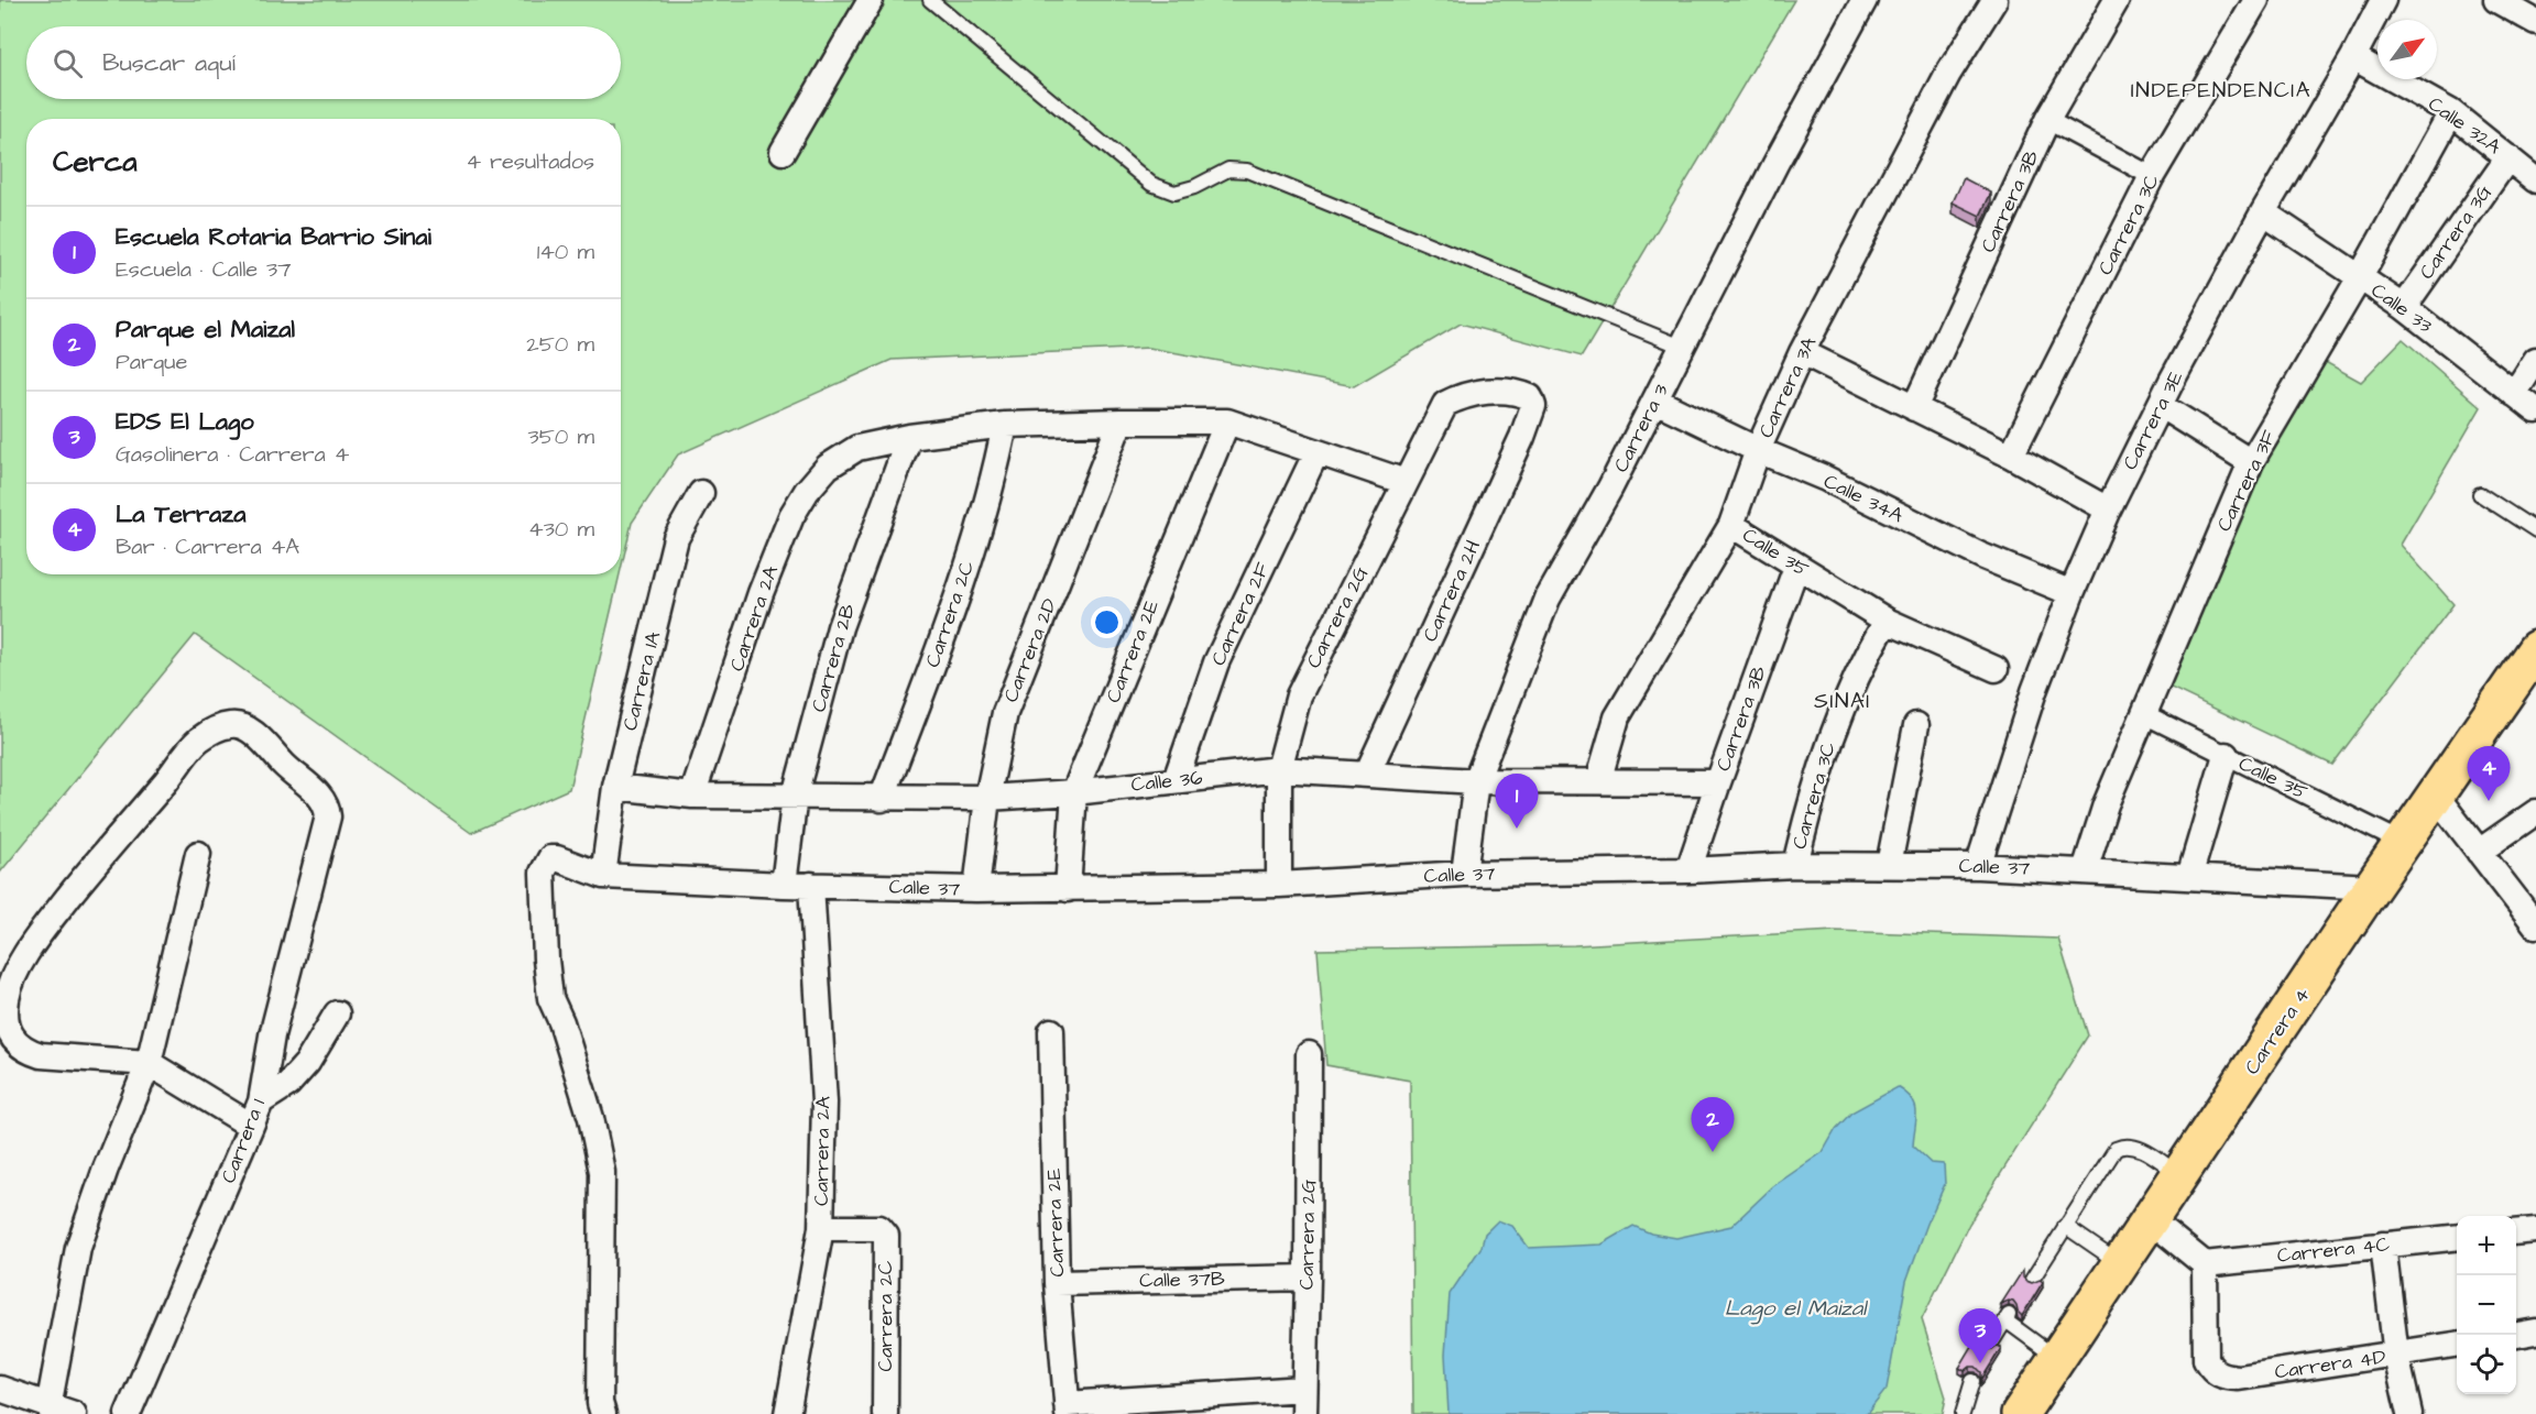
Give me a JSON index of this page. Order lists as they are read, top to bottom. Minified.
{"streets":{"main road":["Carrera 4"],"street":["Calle 32A","Carrera 3B","Carrera 3C","Carrera 3G","Calle 33","Carrera 3A","Carrera 3E","Carrera 3","Carrera 3F","Calle 34A","Calle 35","Carrera 2H","Carrera 2C","Carrera 2F","Carrera 2G","Carrera 2A","Carrera 2D","Carrera 2E","Carrera 2B","Carrera 1A","Calle 36","Calle 37","Carrera 1","Carrera 4C","Calle 37B","Carrera 4D"]},"crossings":[["Calle 32A","Carrera 3G"],["Calle 32A","Carrera 3E"],["Calle 32A","Carrera 3F"],["Carrera 3B","Calle 35"],["Carrera 3B","Calle 36"],["Carrera 3B","Calle 37"],["Carrera 3C","Calle 35"],["Carrera 3C","Calle 37"],["Carrera 3G","Calle 33"],["Calle 33","Carrera 3E"],["Calle 33","Carrera 3F"],["Carrera 3A","Calle 34A"],["Carrera 3A","Calle 35"],["Carrera 3A","Calle 36"],["Carrera 3E","Calle 34A"],["Carrera 3E","Calle 37"],["Carrera 3","Calle 34A"],["Carrera 3","Calle 36"],["Carrera 3","Calle 37"],["Carrera 3F","Calle 35"],["Carrera 3F","Calle 37"],["Calle 35","Carrera 4"],["Carrera 2H","Carrera 2G"],["Carrera 2H","Calle 36"],["Carrera 2C","Carrera 2A"],["Carrera 2C","Calle 36"],["Carrera 2F","Carrera 2A"],["Carrera 2F","Calle 36"],["Carrera 2G","Carrera 2A"],["Carrera 2G","Calle 36"],["Carrera 2G","Calle 37"],["Carrera 2G","Calle 37B"],["Carrera 2A","Carrera 2D"],["Carrera 2A","Carrera 2E"],["Carrera 2A","Carrera 2B"],["Carrera 2A","Calle 36"],["Carrera 2A","Calle 37"],["Carrera 2D","Calle 36"],["Carrera 2D","Calle 37"],["Carrera 2E","Calle 36"],["Carrera 2E","Calle 37"],["Carrera 2E","Calle 37B"],["Carrera 2B","Calle 36"],["Carrera 2B","Calle 37"],["Carrera 1A","Calle 36"],["Carrera 1A","Calle 37"],["Calle 37","Carrera 4"],["Carrera 4C","Carrera 4D"]],"districts":["INDEPENDENCIA","SINAI"],"water":["Lago el Maizal"],"north":"top right","page":{"search":"Buscar aquí","heading":["Cerca","4 resultados"],"list":[{"mark":"1","name":"Escuela Rotaria Barrio Sinai","note":"Escuela · Calle 37","value":"140 m"},{"mark":"2","name":"Parque el Maizal","note":"Parque","value":"250 m"},{"mark":"3","name":"EDS El Lago","note":"Gasolinera · Carrera 4","value":"350 m"},{"mark":"4","name":"La Terraza","note":"Bar · Carrera 4A","value":"430 m"}],"pins":["4","1","2","3"],"map_buttons":["+","−"]}}
